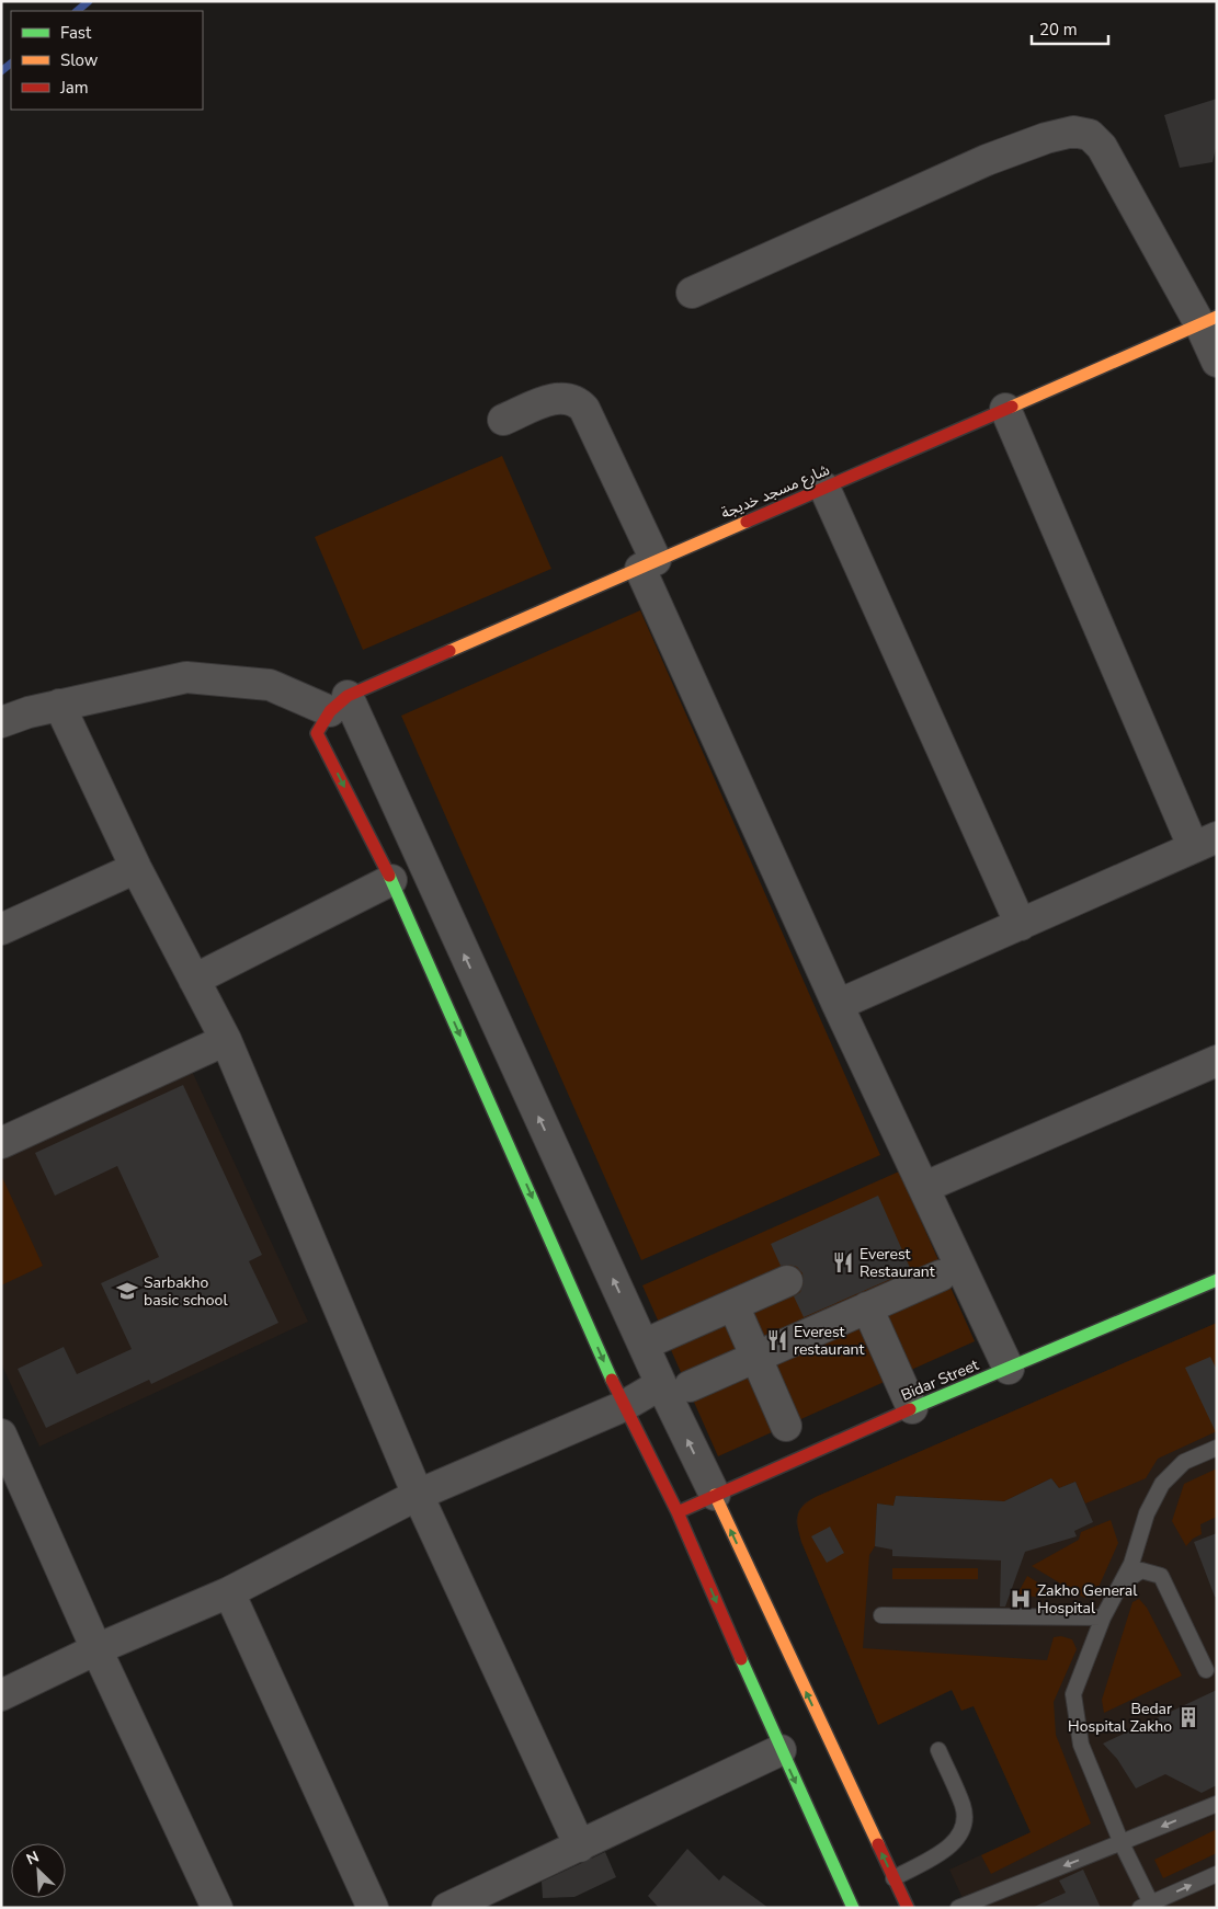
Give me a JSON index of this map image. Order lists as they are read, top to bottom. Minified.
{"streets":{"street":["شارع مسجد خديجة","Bidar Street"]},"places":{"restaurant":["Everest Restaurant","Everest restaurant"],"school or university":["Sarbakho basic school"],"hospital":["Zakho General Hospital"],"building":["Bedar Hospital Zakho"]},"legend":["Fast","Slow","Jam"],"scale_bar":"20 m","north":"top left"}
